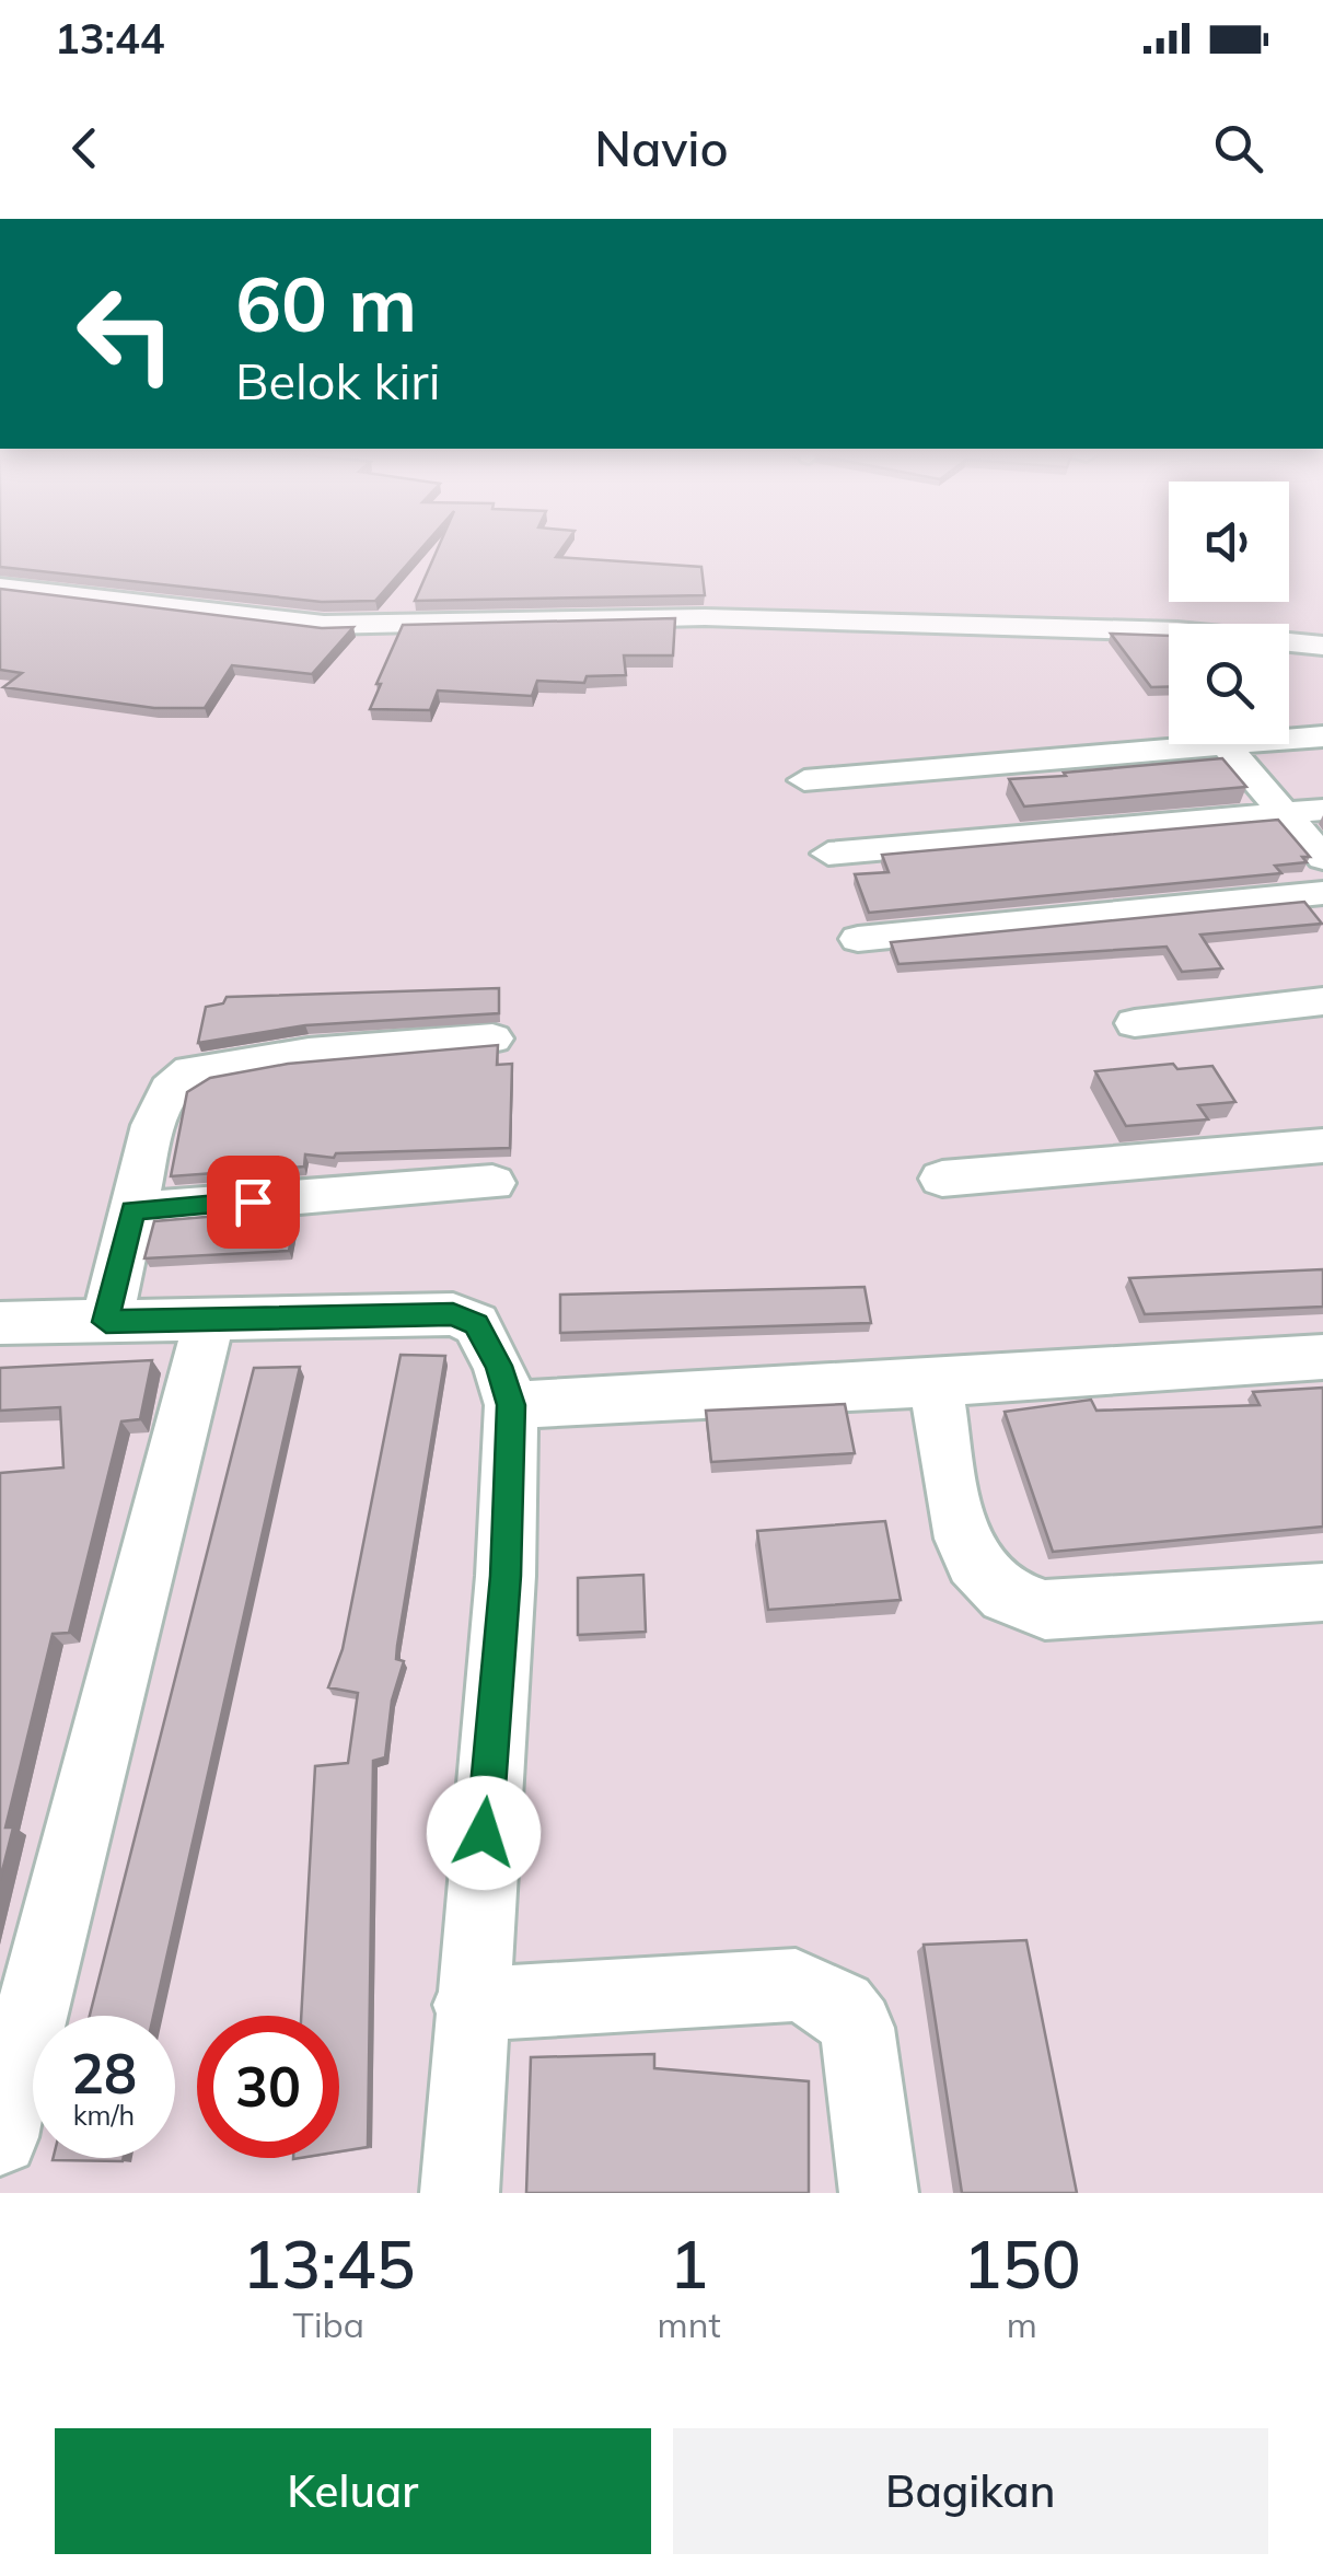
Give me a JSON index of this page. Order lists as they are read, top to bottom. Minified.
{"page":{"status":"13:44","header":"Navio","turn":["60 m","Belok kiri"],"speed":"28 km/h","limit":"30","eta":["13:45","Tiba","1","mnt","150","m"],"buttons":["Keluar","Bagikan"]}}
